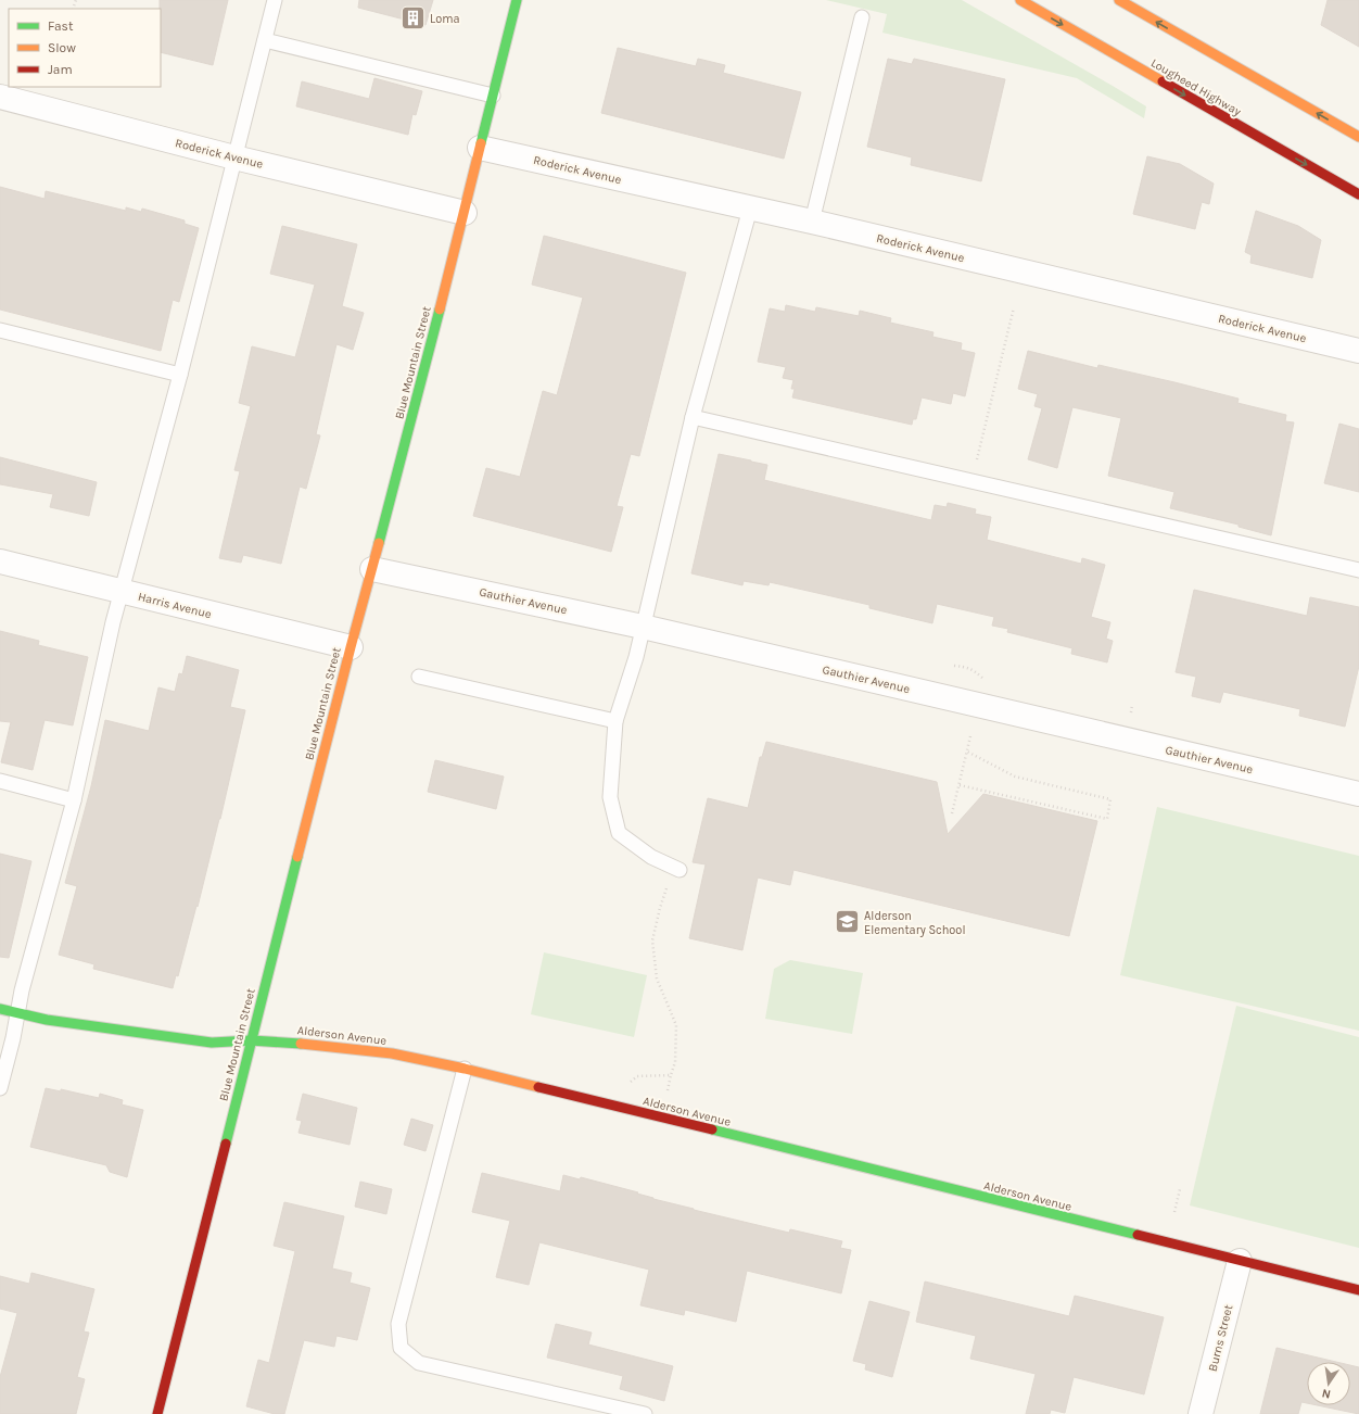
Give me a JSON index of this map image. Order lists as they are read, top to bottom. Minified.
{"streets":{"main road":["Lougheed Highway","Blue Mountain Street","Alderson Avenue"],"street":["Roderick Avenue","Gauthier Avenue","Harris Avenue","Burns Street"]},"crossings":[["Roderick Avenue","Blue Mountain Street"],["Blue Mountain Street","Gauthier Avenue"],["Blue Mountain Street","Harris Avenue"],["Blue Mountain Street","Alderson Avenue"],["Alderson Avenue","Burns Street"]],"places":{"building":["Loma"],"school or university":["Alderson Elementary School"]},"legend":["Fast","Slow","Jam"],"north":"bottom"}
